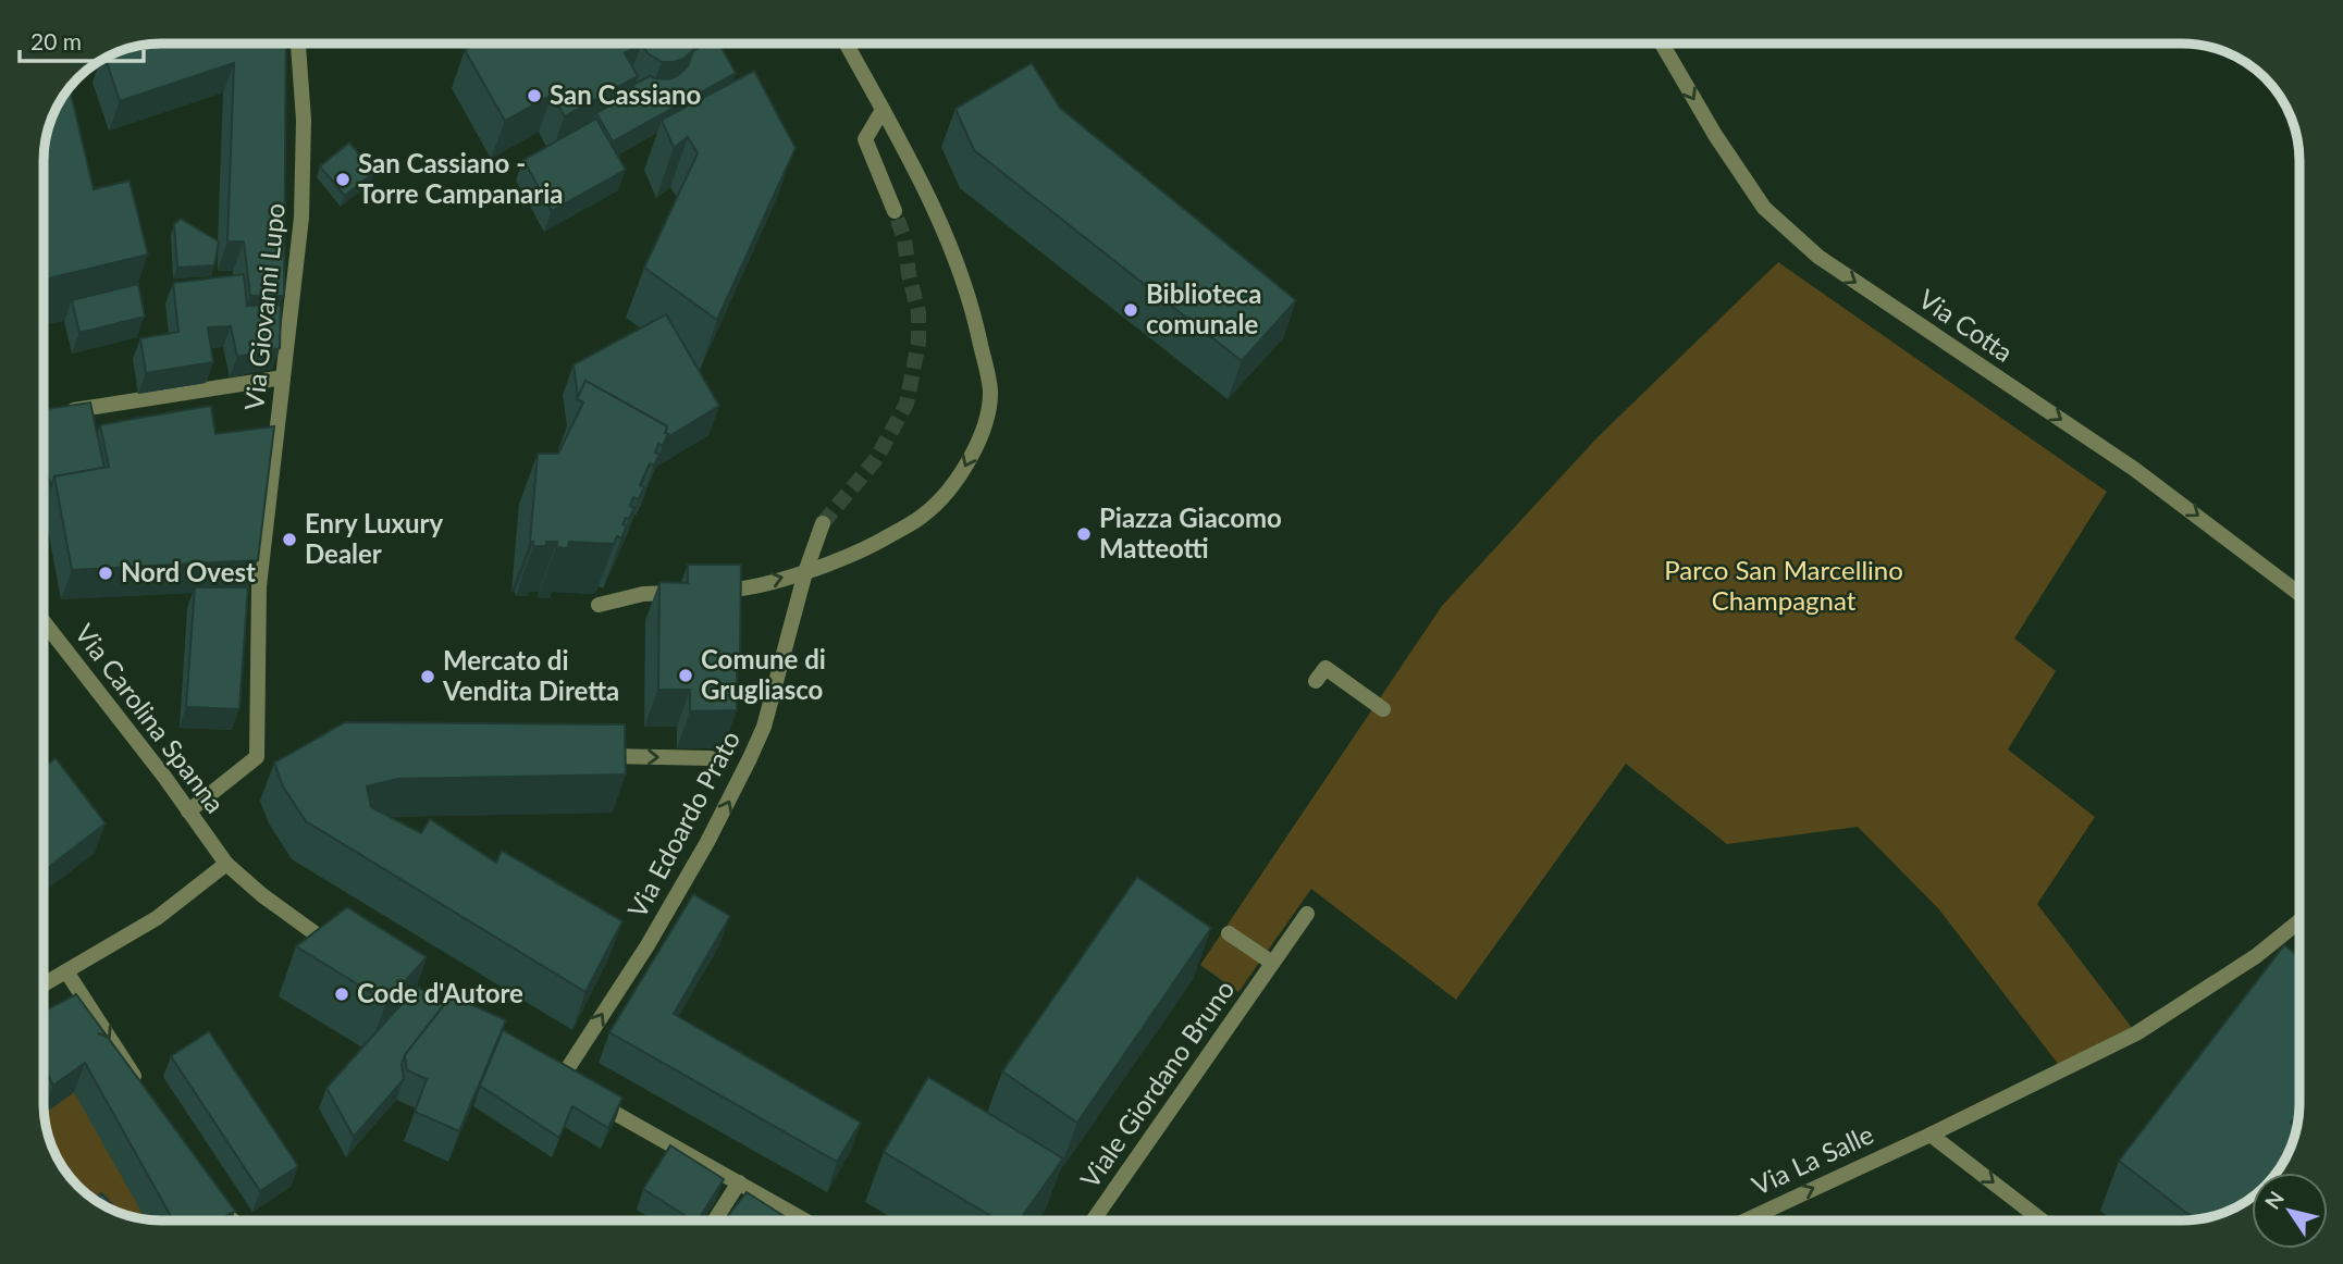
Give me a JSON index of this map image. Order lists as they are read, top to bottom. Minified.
{"streets":{"street":["Via Giovanni Lupo","Via Cotta","Via Carolina Spanna","Via Edoardo Prato","Viale Giordano Bruno","Via La Salle"]},"crossings":[["Via Giovanni Lupo","Via Carolina Spanna"]],"one_way":["Via Cotta","Via Edoardo Prato"],"parks":["Parco San Marcellino Champagnat"],"places":["San Cassiano","San Cassiano - Torre Campanaria","Biblioteca comunale","Piazza Giacomo Matteotti","Enry Luxury Dealer","Nord Ovest","Comune di Grugliasco","Mercato di Vendita Diretta","Code d'Autore"],"scale_bar":"20 m","north":"top left"}
